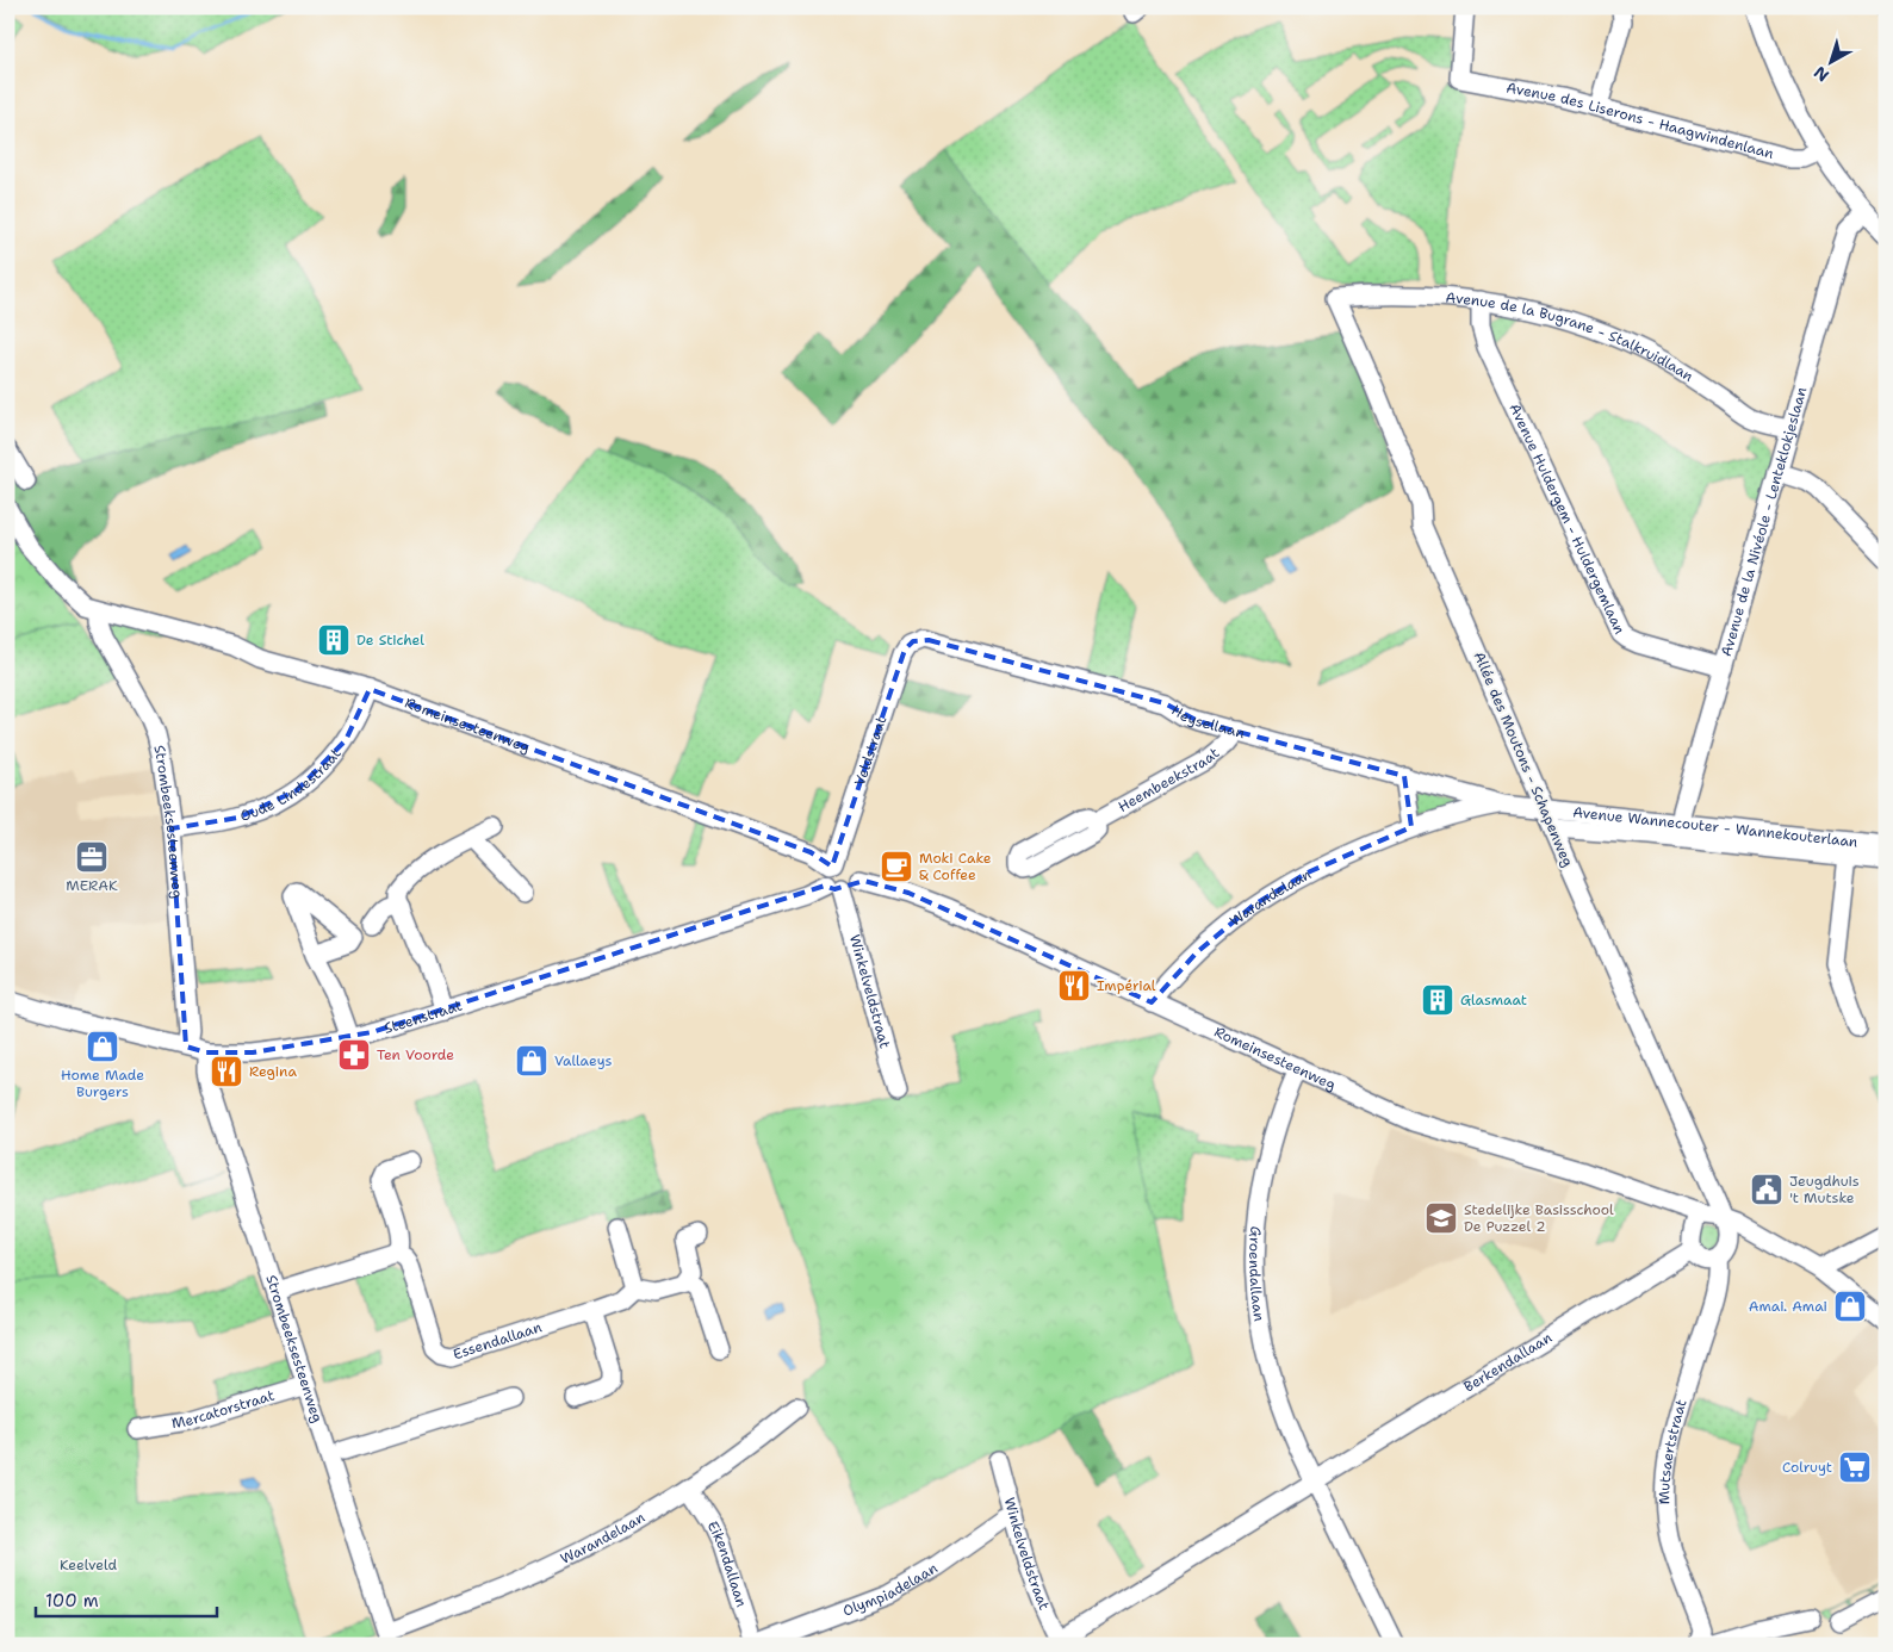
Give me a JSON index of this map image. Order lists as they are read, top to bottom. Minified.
{"streets":{"street":["Avenue des Liserons - Haagwindenlaan","Avenue de la Bugrane - Stalkruidlaan","Avenue Huldergem - Huldergemlaan","Avenue de la Nivéole - Lenteklokjeslaan","Heysellaan","Romeinsesteenweg","Veldstraat","Allée des Moutons - Schapenweg","Heembeekstraat","Oude Lindestraat","Strombeeksesteenweg","Avenue Wannecouter - Wannekouterlaan","Warandelaan","Winkelveldstraat","Steenstraat","Groendallaan","Essendallaan","Berkendallaan","Mercatorstraat","Mutsaertstraat","Eikendallaan","Olympiadelaan"]},"crossings":[["Avenue de la Bugrane - Stalkruidlaan","Avenue Huldergem - Huldergemlaan"],["Avenue de la Bugrane - Stalkruidlaan","Avenue de la Nivéole - Lenteklokjeslaan"],["Avenue de la Bugrane - Stalkruidlaan","Allée des Moutons - Schapenweg"],["Avenue Huldergem - Huldergemlaan","Avenue de la Nivéole - Lenteklokjeslaan"],["Avenue de la Nivéole - Lenteklokjeslaan","Avenue Wannecouter - Wannekouterlaan"],["Heysellaan","Veldstraat"],["Heysellaan","Heembeekstraat"],["Heysellaan","Warandelaan"],["Romeinsesteenweg","Veldstraat"],["Romeinsesteenweg","Allée des Moutons - Schapenweg"],["Romeinsesteenweg","Oude Lindestraat"],["Romeinsesteenweg","Strombeeksesteenweg"],["Romeinsesteenweg","Warandelaan"],["Romeinsesteenweg","Groendallaan"],["Allée des Moutons - Schapenweg","Avenue Wannecouter - Wannekouterlaan"],["Allée des Moutons - Schapenweg","Warandelaan"],["Oude Lindestraat","Strombeeksesteenweg"],["Strombeeksesteenweg","Warandelaan"],["Strombeeksesteenweg","Steenstraat"],["Strombeeksesteenweg","Mercatorstraat"],["Avenue Wannecouter - Wannekouterlaan","Warandelaan"],["Warandelaan","Eikendallaan"],["Winkelveldstraat","Steenstraat"],["Winkelveldstraat","Berkendallaan"],["Winkelveldstraat","Olympiadelaan"],["Groendallaan","Berkendallaan"],["Eikendallaan","Olympiadelaan"]],"parks":["Keelveld"],"places":{"building":["De Stichel","Glasmaat"],"office":["MERAK"],"cafe":["Moki Cake & Coffee"],"restaurant":["Impérial","Regina"],"shop":["Home Made Burgers","Vallaeys","Amai. Amai"],"pharmacy":["Ten Voorde"],"public building":["Jeugdhuis 't Mutske"],"school or university":["Stedelijke Basisschool De Puzzel 2"],"supermarket":["Colruyt"]},"scale_bar":"100 m","north":"bottom left"}
